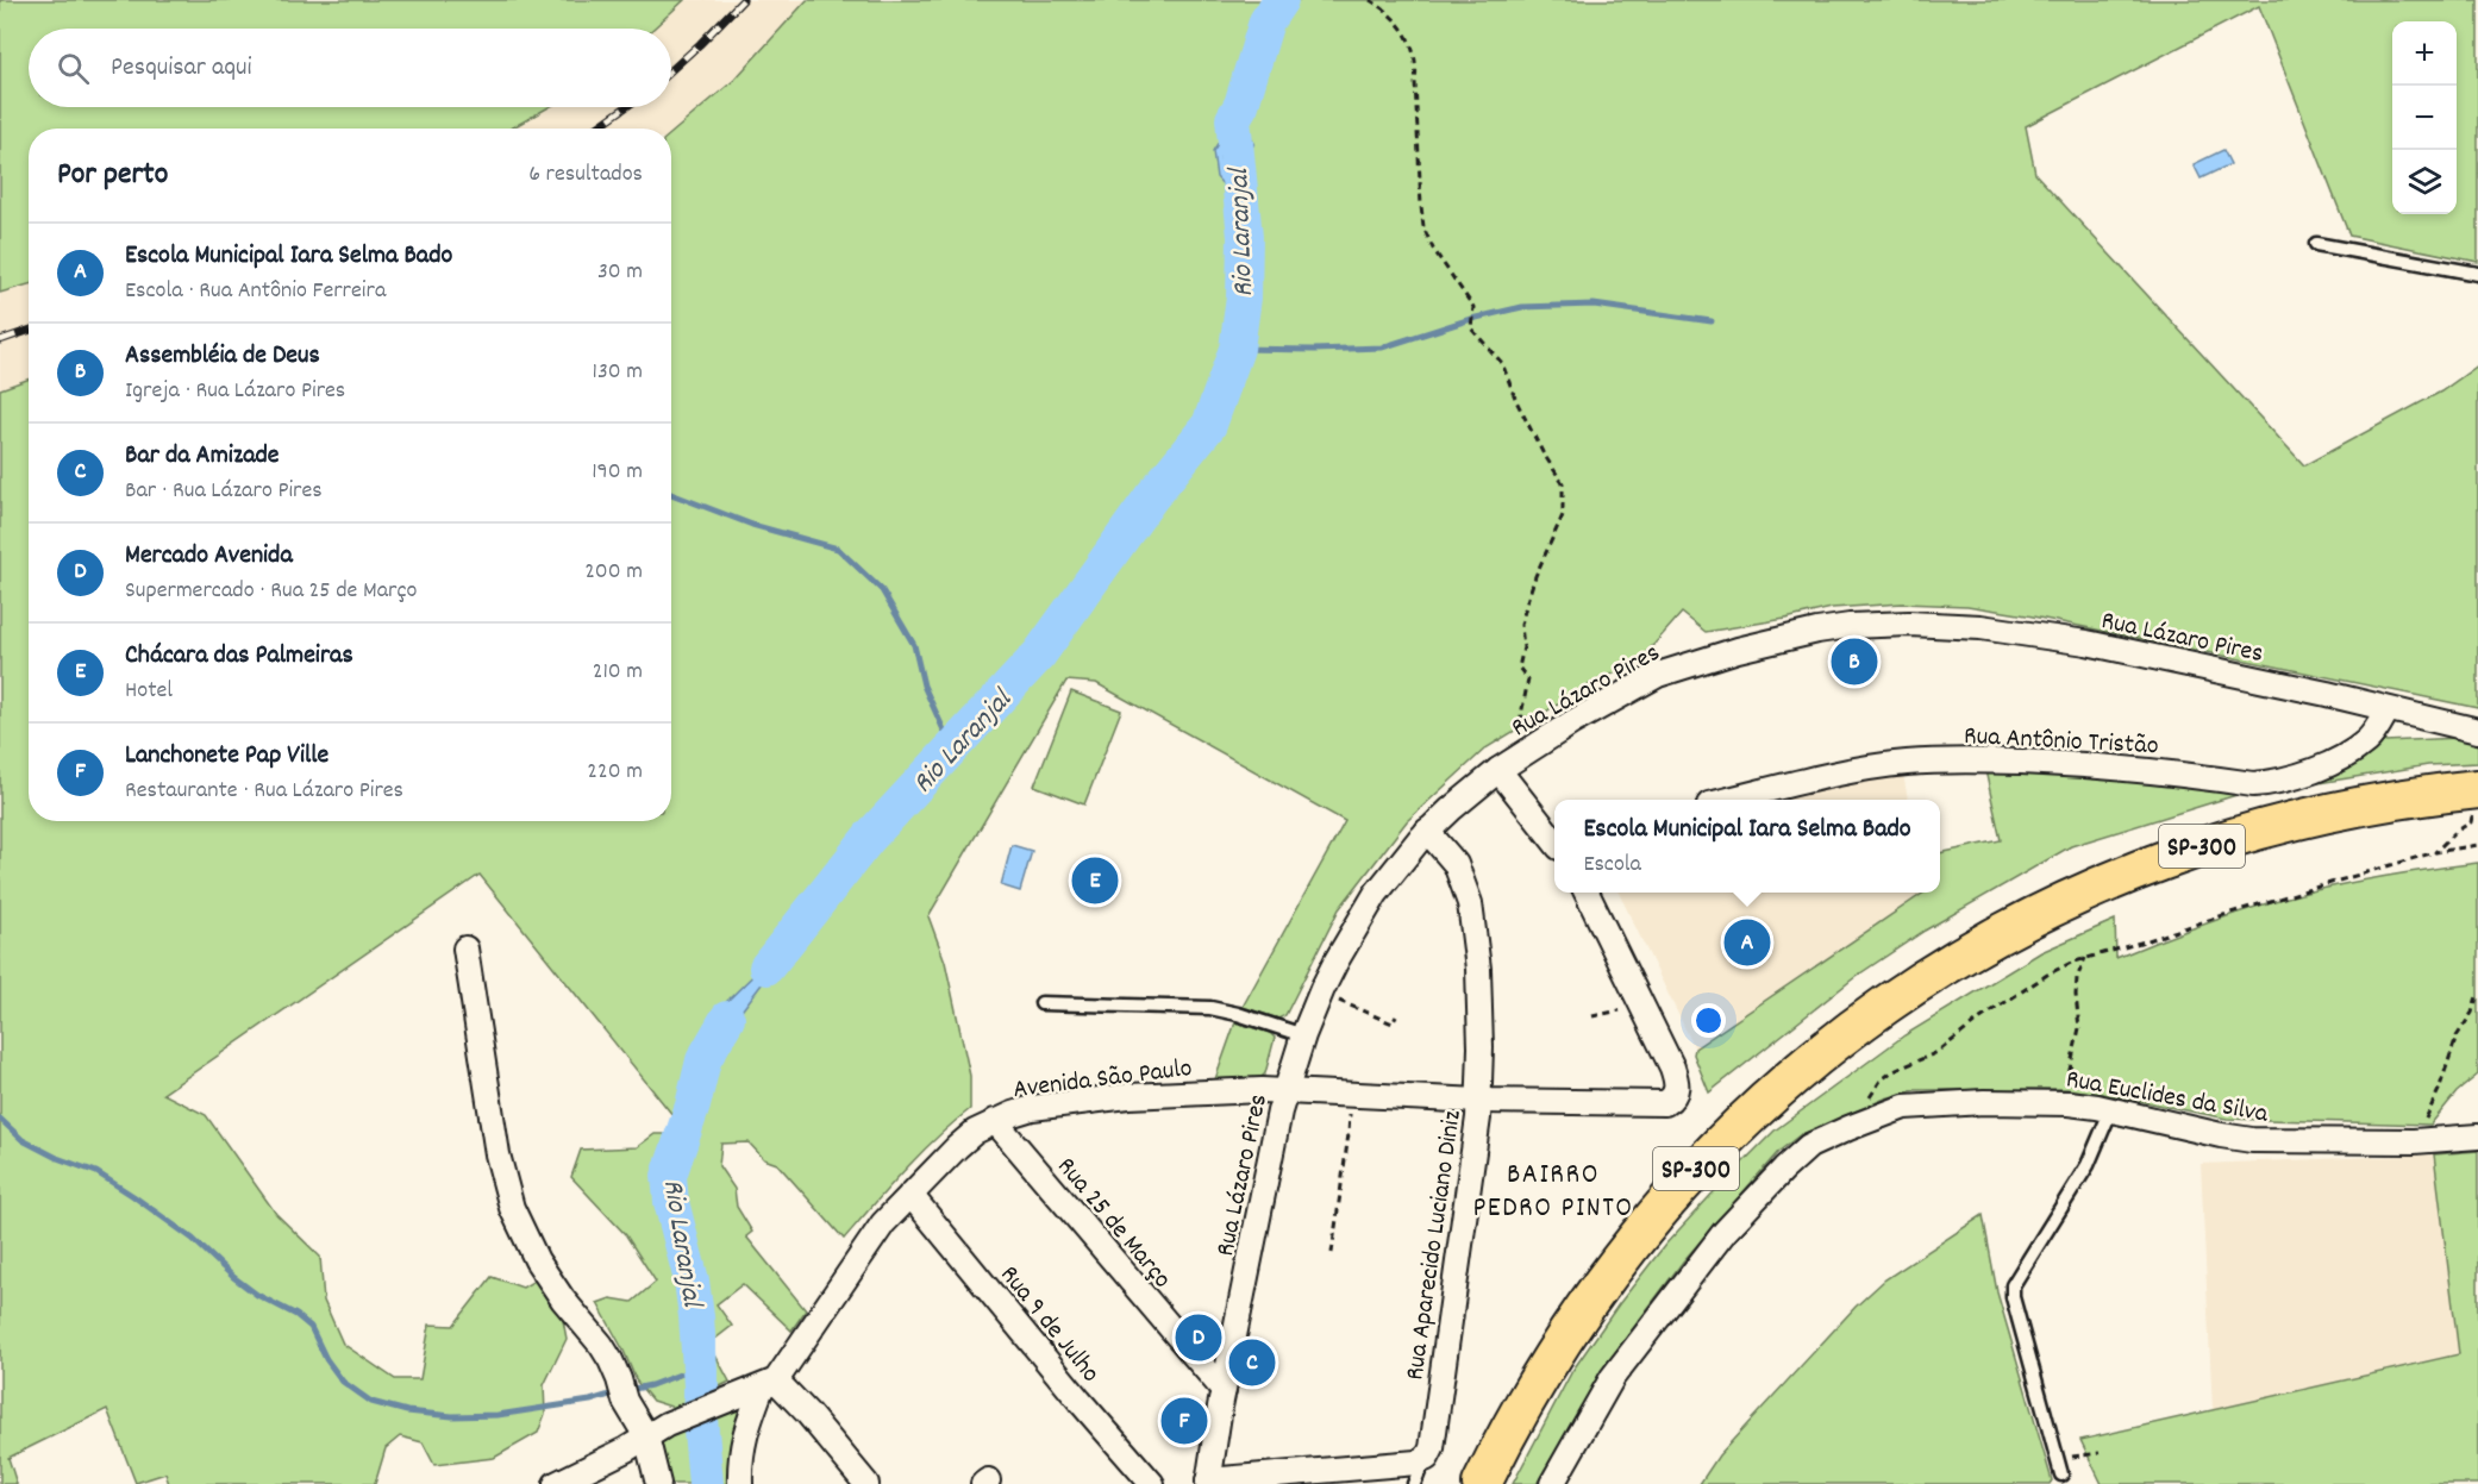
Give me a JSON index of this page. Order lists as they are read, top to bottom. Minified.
{"streets":{"main road":["SP-300"],"street":["Rua Lázaro Pires","Rua Antônio Tristão","Avenida São Paulo","Rua Euclides da Silva","Rua 25 de Março","Rua Aparecido Luciano Diniz","Rua 9 de Julho"]},"crossings":[["Rua Lázaro Pires","Rua Antônio Tristão"],["Rua Lázaro Pires","Avenida São Paulo"],["Rua Lázaro Pires","Rua 25 de Março"],["Rua Lázaro Pires","Rua Aparecido Luciano Diniz"],["Avenida São Paulo","Rua 25 de Março"],["Avenida São Paulo","Rua Aparecido Luciano Diniz"],["Avenida São Paulo","Rua 9 de Julho"]],"districts":["BAIRRO PEDRO PINTO"],"water":["Rio Laranjal"],"page":{"map_buttons":["+","−"],"search":"Pesquisar aqui","heading":["Por perto","6 resultados"],"list":[{"mark":"A","name":"Escola Municipal Iara Selma Bado","note":"Escola · Rua Antônio Ferreira","value":"30 m"},{"mark":"B","name":"Assembléia de Deus","note":"Igreja · Rua Lázaro Pires","value":"130 m"},{"mark":"C","name":"Bar da Amizade","note":"Bar · Rua Lázaro Pires","value":"190 m"},{"mark":"D","name":"Mercado Avenida","note":"Supermercado · Rua 25 de Março","value":"200 m"},{"mark":"E","name":"Chácara das Palmeiras","note":"Hotel","value":"210 m"},{"mark":"F","name":"Lanchonete Pap Ville","note":"Restaurante · Rua Lázaro Pires","value":"220 m"}],"pins":["B","E","A","D","C","F"],"popup":["Escola Municipal Iara Selma Bado","Escola"]}}
